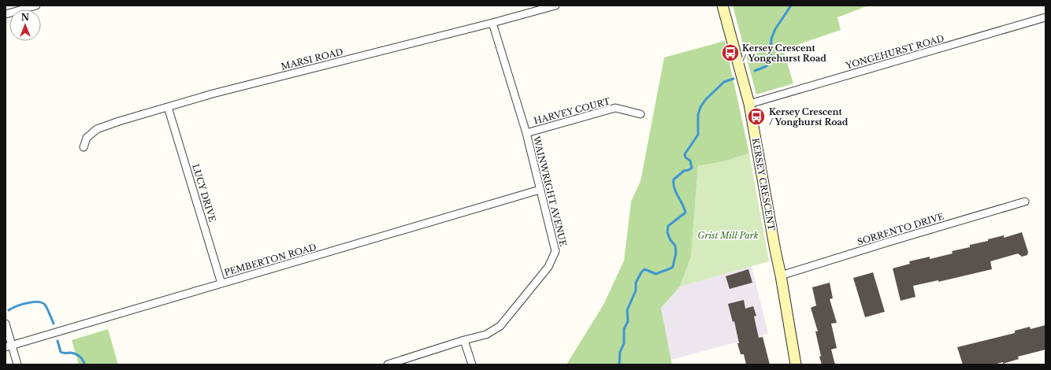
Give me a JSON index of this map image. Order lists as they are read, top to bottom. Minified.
{"streets":{"street":["YONGEHURST ROAD","MARSI ROAD","HARVEY COURT","KERSEY CRESCENT","WAINWRIGHT AVENUE","LUCY DRIVE","SORRENTO DRIVE","PEMBERTON ROAD"]},"crossings":[["YONGEHURST ROAD","KERSEY CRESCENT"],["MARSI ROAD","WAINWRIGHT AVENUE"],["MARSI ROAD","LUCY DRIVE"],["HARVEY COURT","WAINWRIGHT AVENUE"],["KERSEY CRESCENT","SORRENTO DRIVE"],["WAINWRIGHT AVENUE","PEMBERTON ROAD"],["LUCY DRIVE","PEMBERTON ROAD"]],"parks":["Grist Mill Park"],"places":{"bus stop":["Kersey Crescent / Yongehurst Road","Kersey Crescent / Yonghurst Road"]},"north":"top"}
